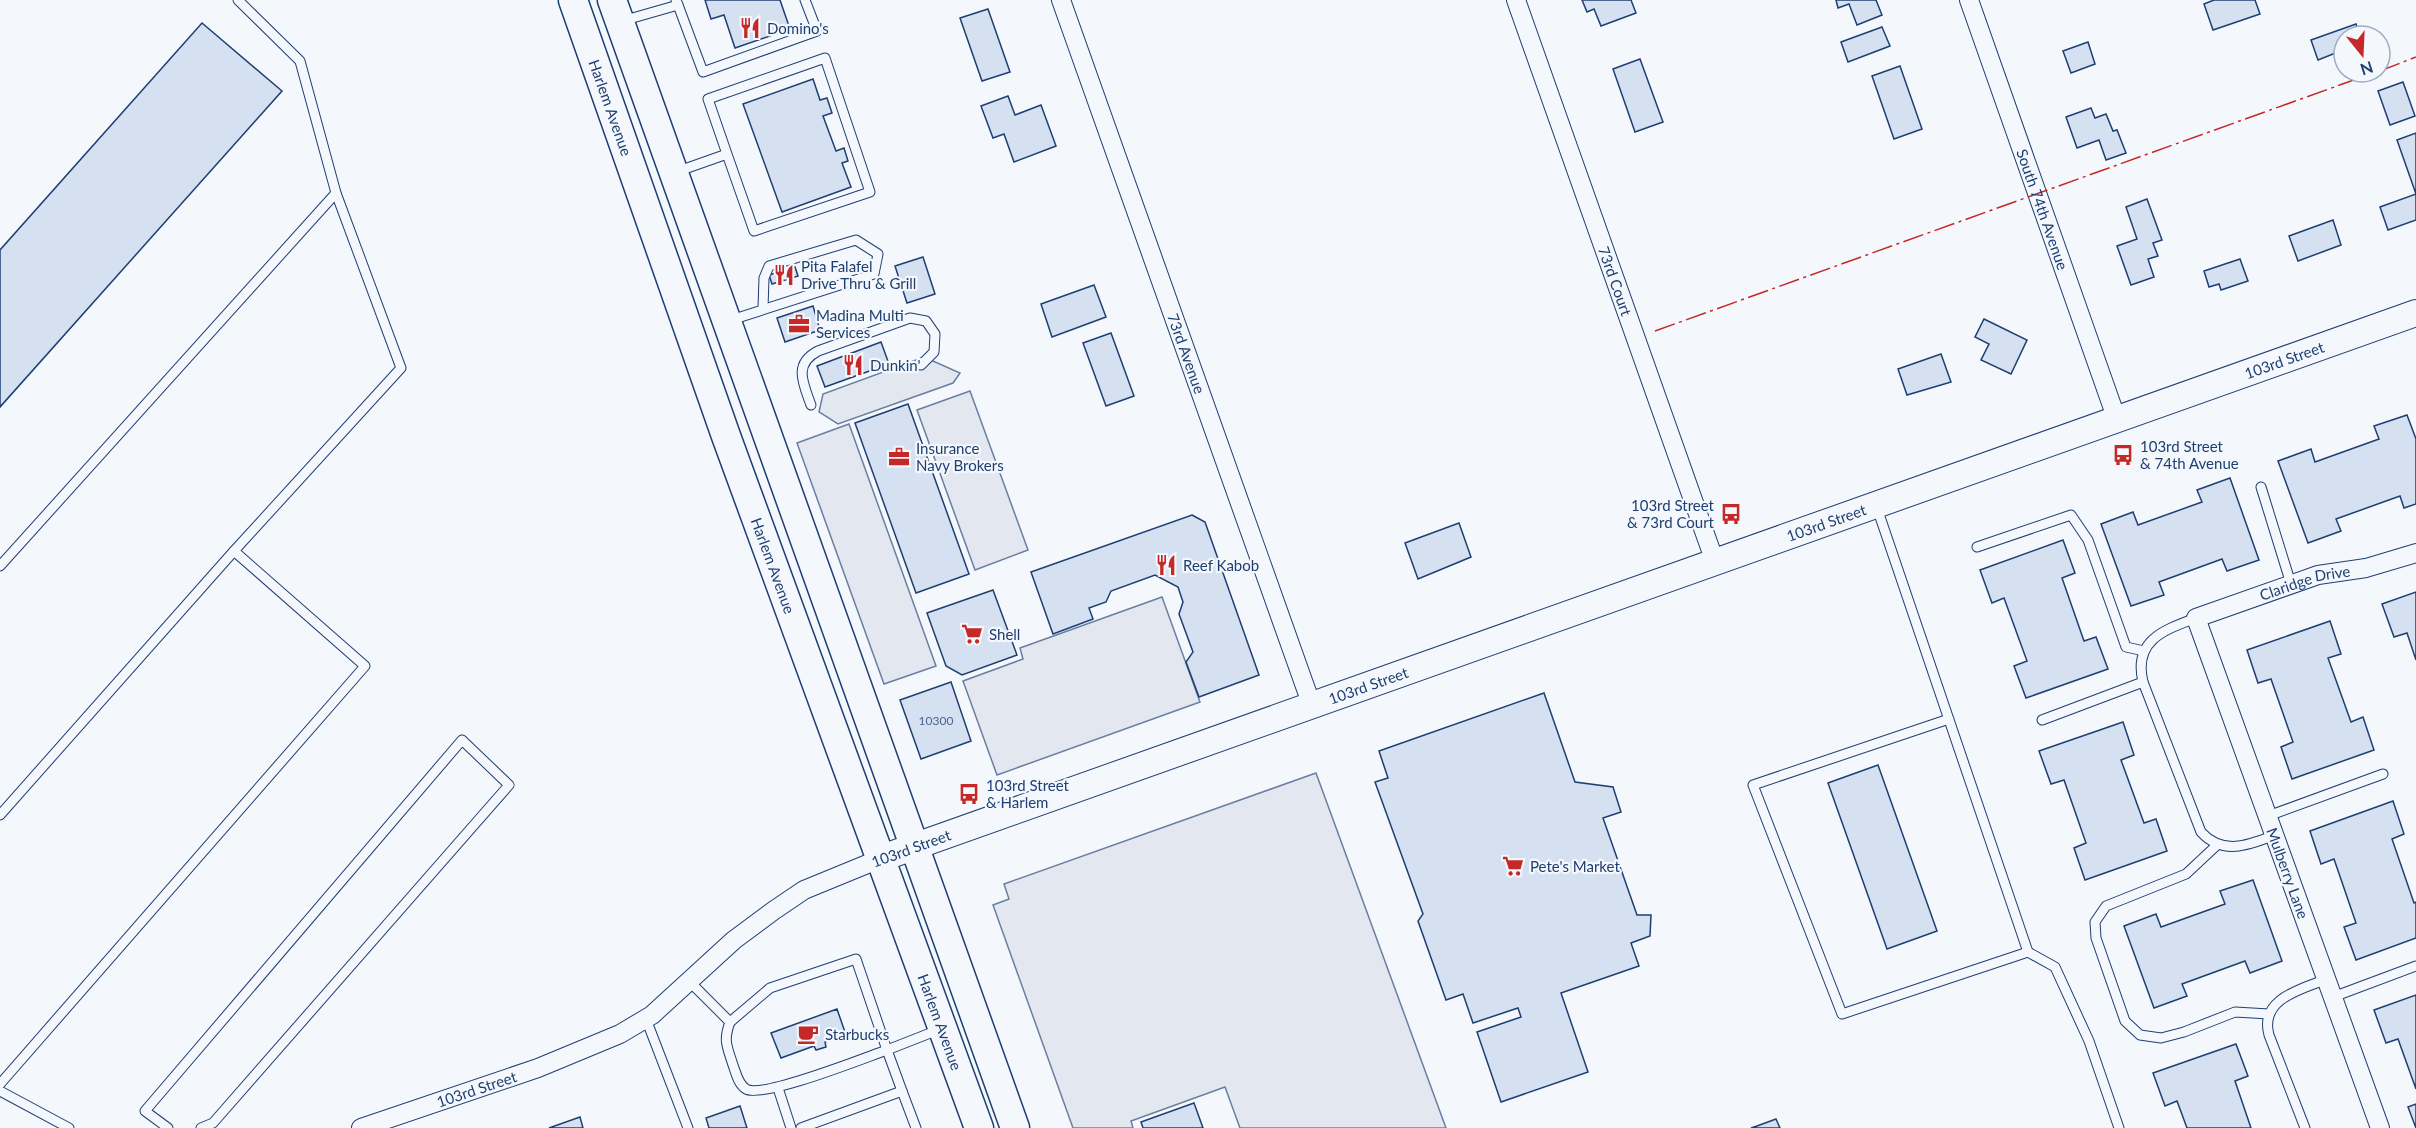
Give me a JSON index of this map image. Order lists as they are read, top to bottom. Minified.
{"streets":{"main road":["Harlem Avenue"],"street":["South 74th Avenue","73rd Court","73rd Avenue","103rd Street","Claridge Drive","Mulberry Lane"]},"crossings":[["Harlem Avenue","103rd Street"],["South 74th Avenue","103rd Street"],["73rd Court","103rd Street"],["73rd Avenue","103rd Street"],["Claridge Drive","Mulberry Lane"]],"places":{"restaurant":["Domino's","Pita Falafel Drive Thru & Grill","Dunkin'","Reef Kabob"],"office":["Madina Multi Services","Insurance Navy Brokers"],"bus stop":["103rd Street & 74th Avenue","103rd Street & 73rd Court","103rd Street & Harlem"],"supermarket":["Shell","Pete's Market"],"cafe":["Starbucks"]},"house_numbers":["10300"],"north":"bottom"}
